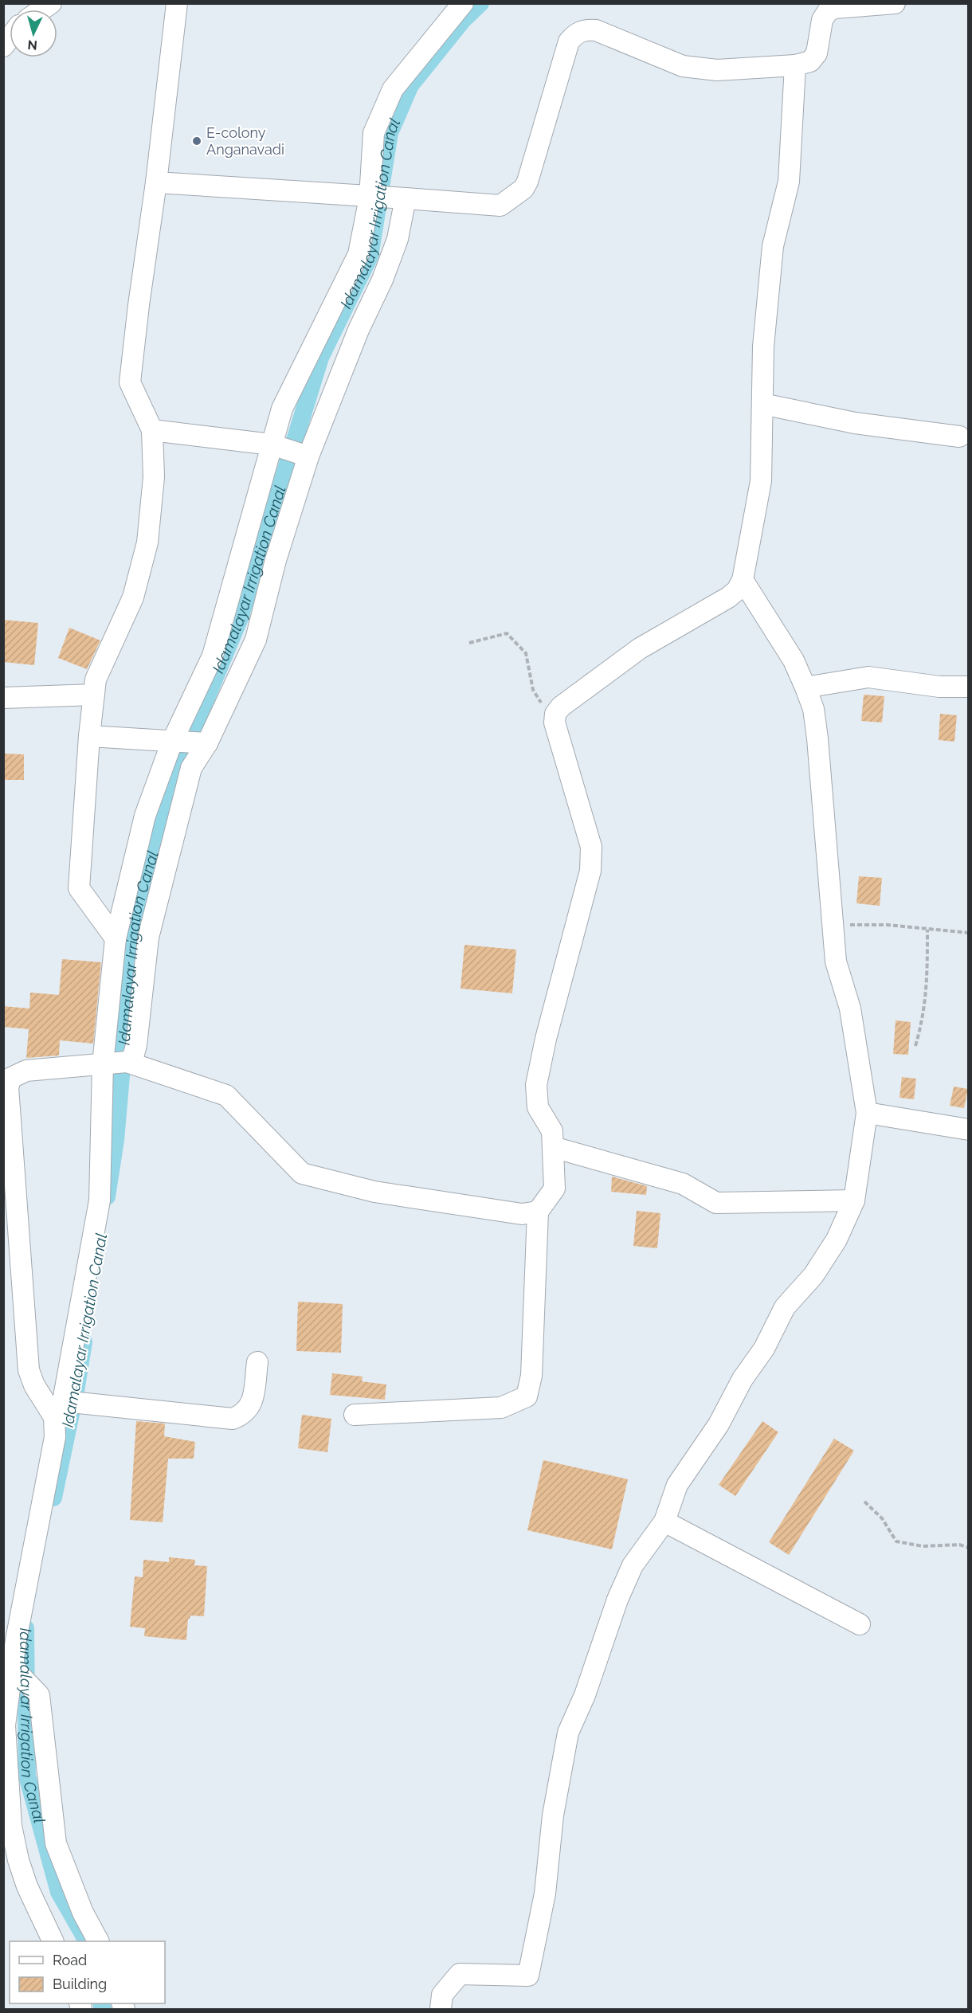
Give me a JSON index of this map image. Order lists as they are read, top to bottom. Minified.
{"water":["Idamalayar Irrigation Canal"],"places":["E-colony Anganavadi"],"legend":["Road","Building"],"north":"bottom"}
